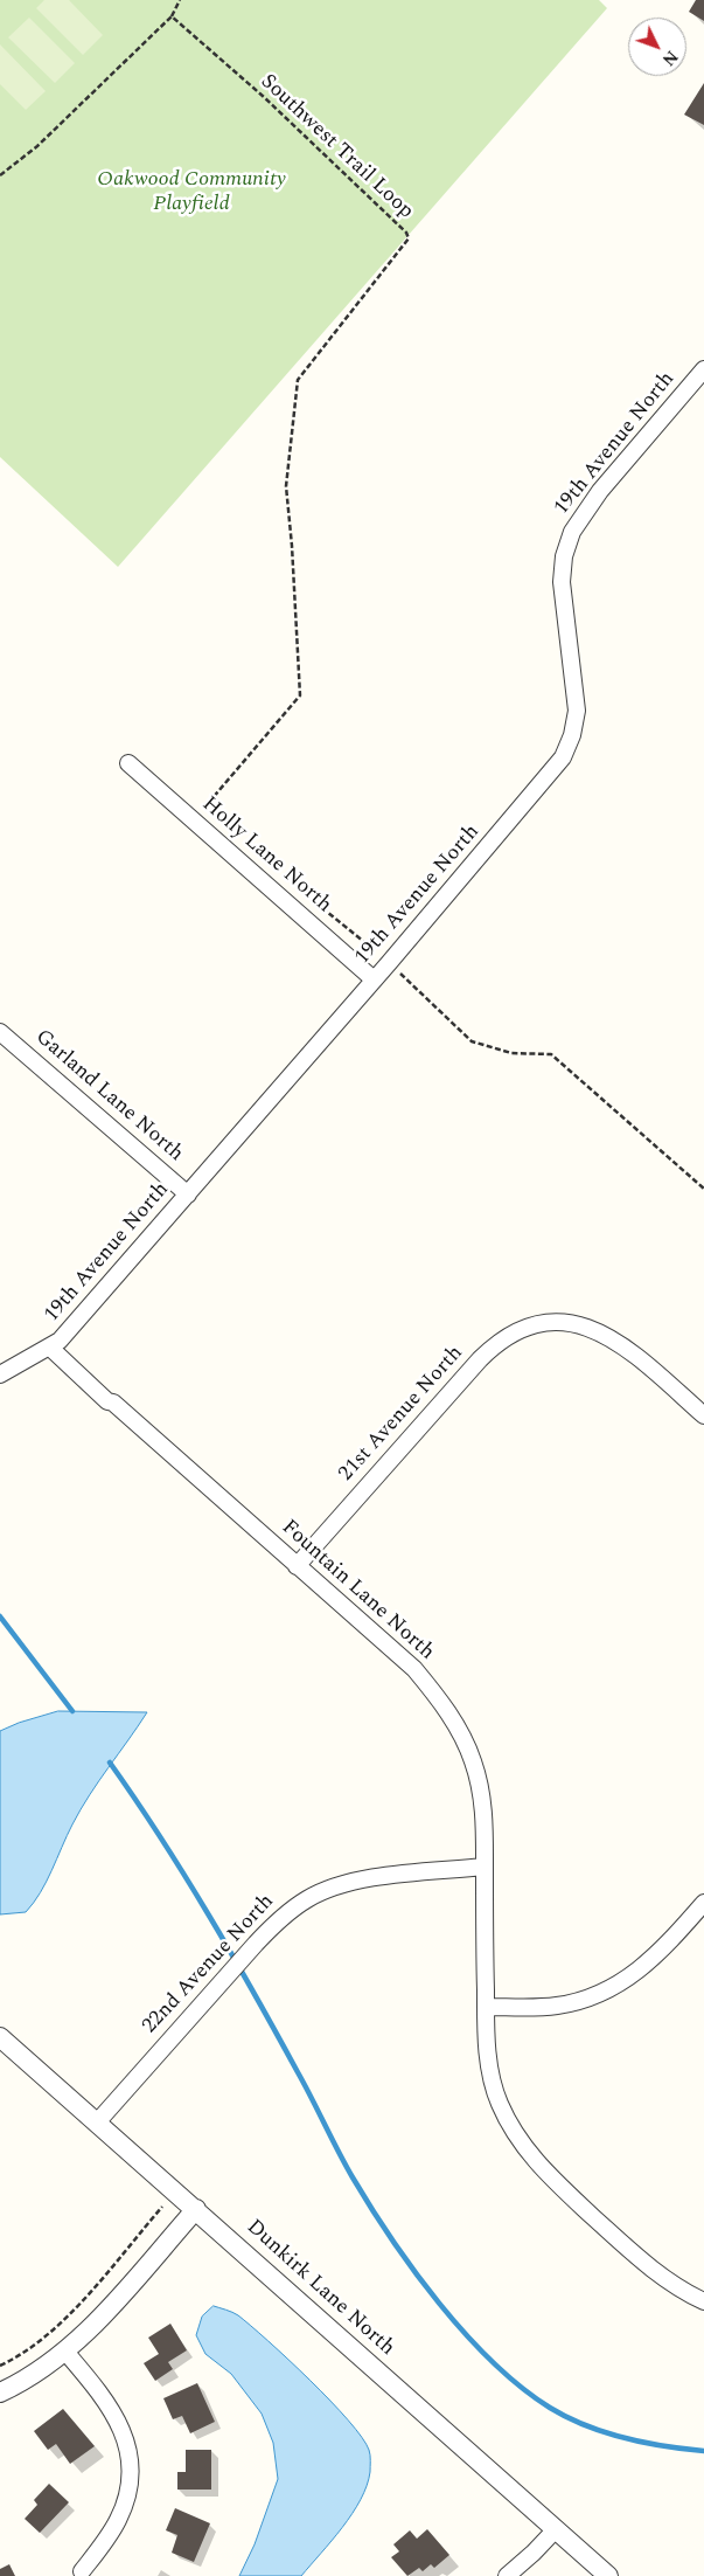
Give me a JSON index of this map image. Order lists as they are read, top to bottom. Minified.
{"streets":{"street":["19th Avenue North","Holly Lane North","Garland Lane North","21st Avenue North","Fountain Lane North","22nd Avenue North","Dunkirk Lane North"],"path":["Southwest Trail Loop"]},"crossings":[["19th Avenue North","Holly Lane North"],["19th Avenue North","Garland Lane North"],["19th Avenue North","Fountain Lane North"],["21st Avenue North","Fountain Lane North"],["Fountain Lane North","22nd Avenue North"],["22nd Avenue North","Dunkirk Lane North"]],"parks":["Oakwood Community Playfield"],"north":"bottom right"}
